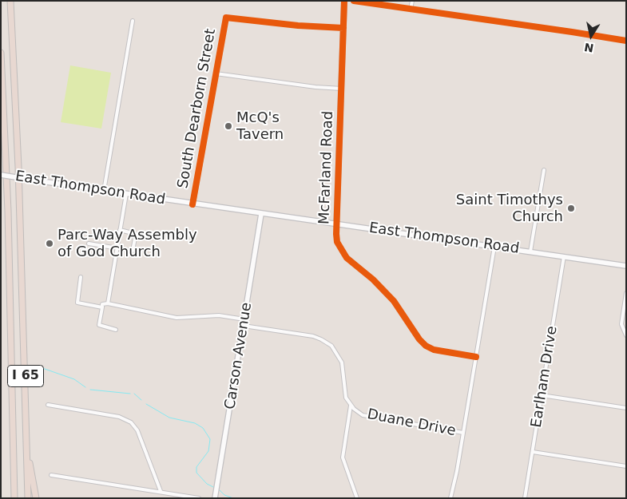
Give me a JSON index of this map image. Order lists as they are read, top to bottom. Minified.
{"streets":{"highway":["I 65"],"main road":["McFarland Road","East Thompson Road","Carson Avenue"],"street":["South Dearborn Street","Earlham Drive","Duane Drive"]},"crossings":[["South Dearborn Street","McFarland Road"],["South Dearborn Street","East Thompson Road"],["McFarland Road","East Thompson Road"],["East Thompson Road","Carson Avenue"],["East Thompson Road","Earlham Drive"],["Carson Avenue","Duane Drive"]],"places":["McQ's Tavern","Saint Timothys Church","Parc-Way Assembly of God Church"],"north":"bottom"}
